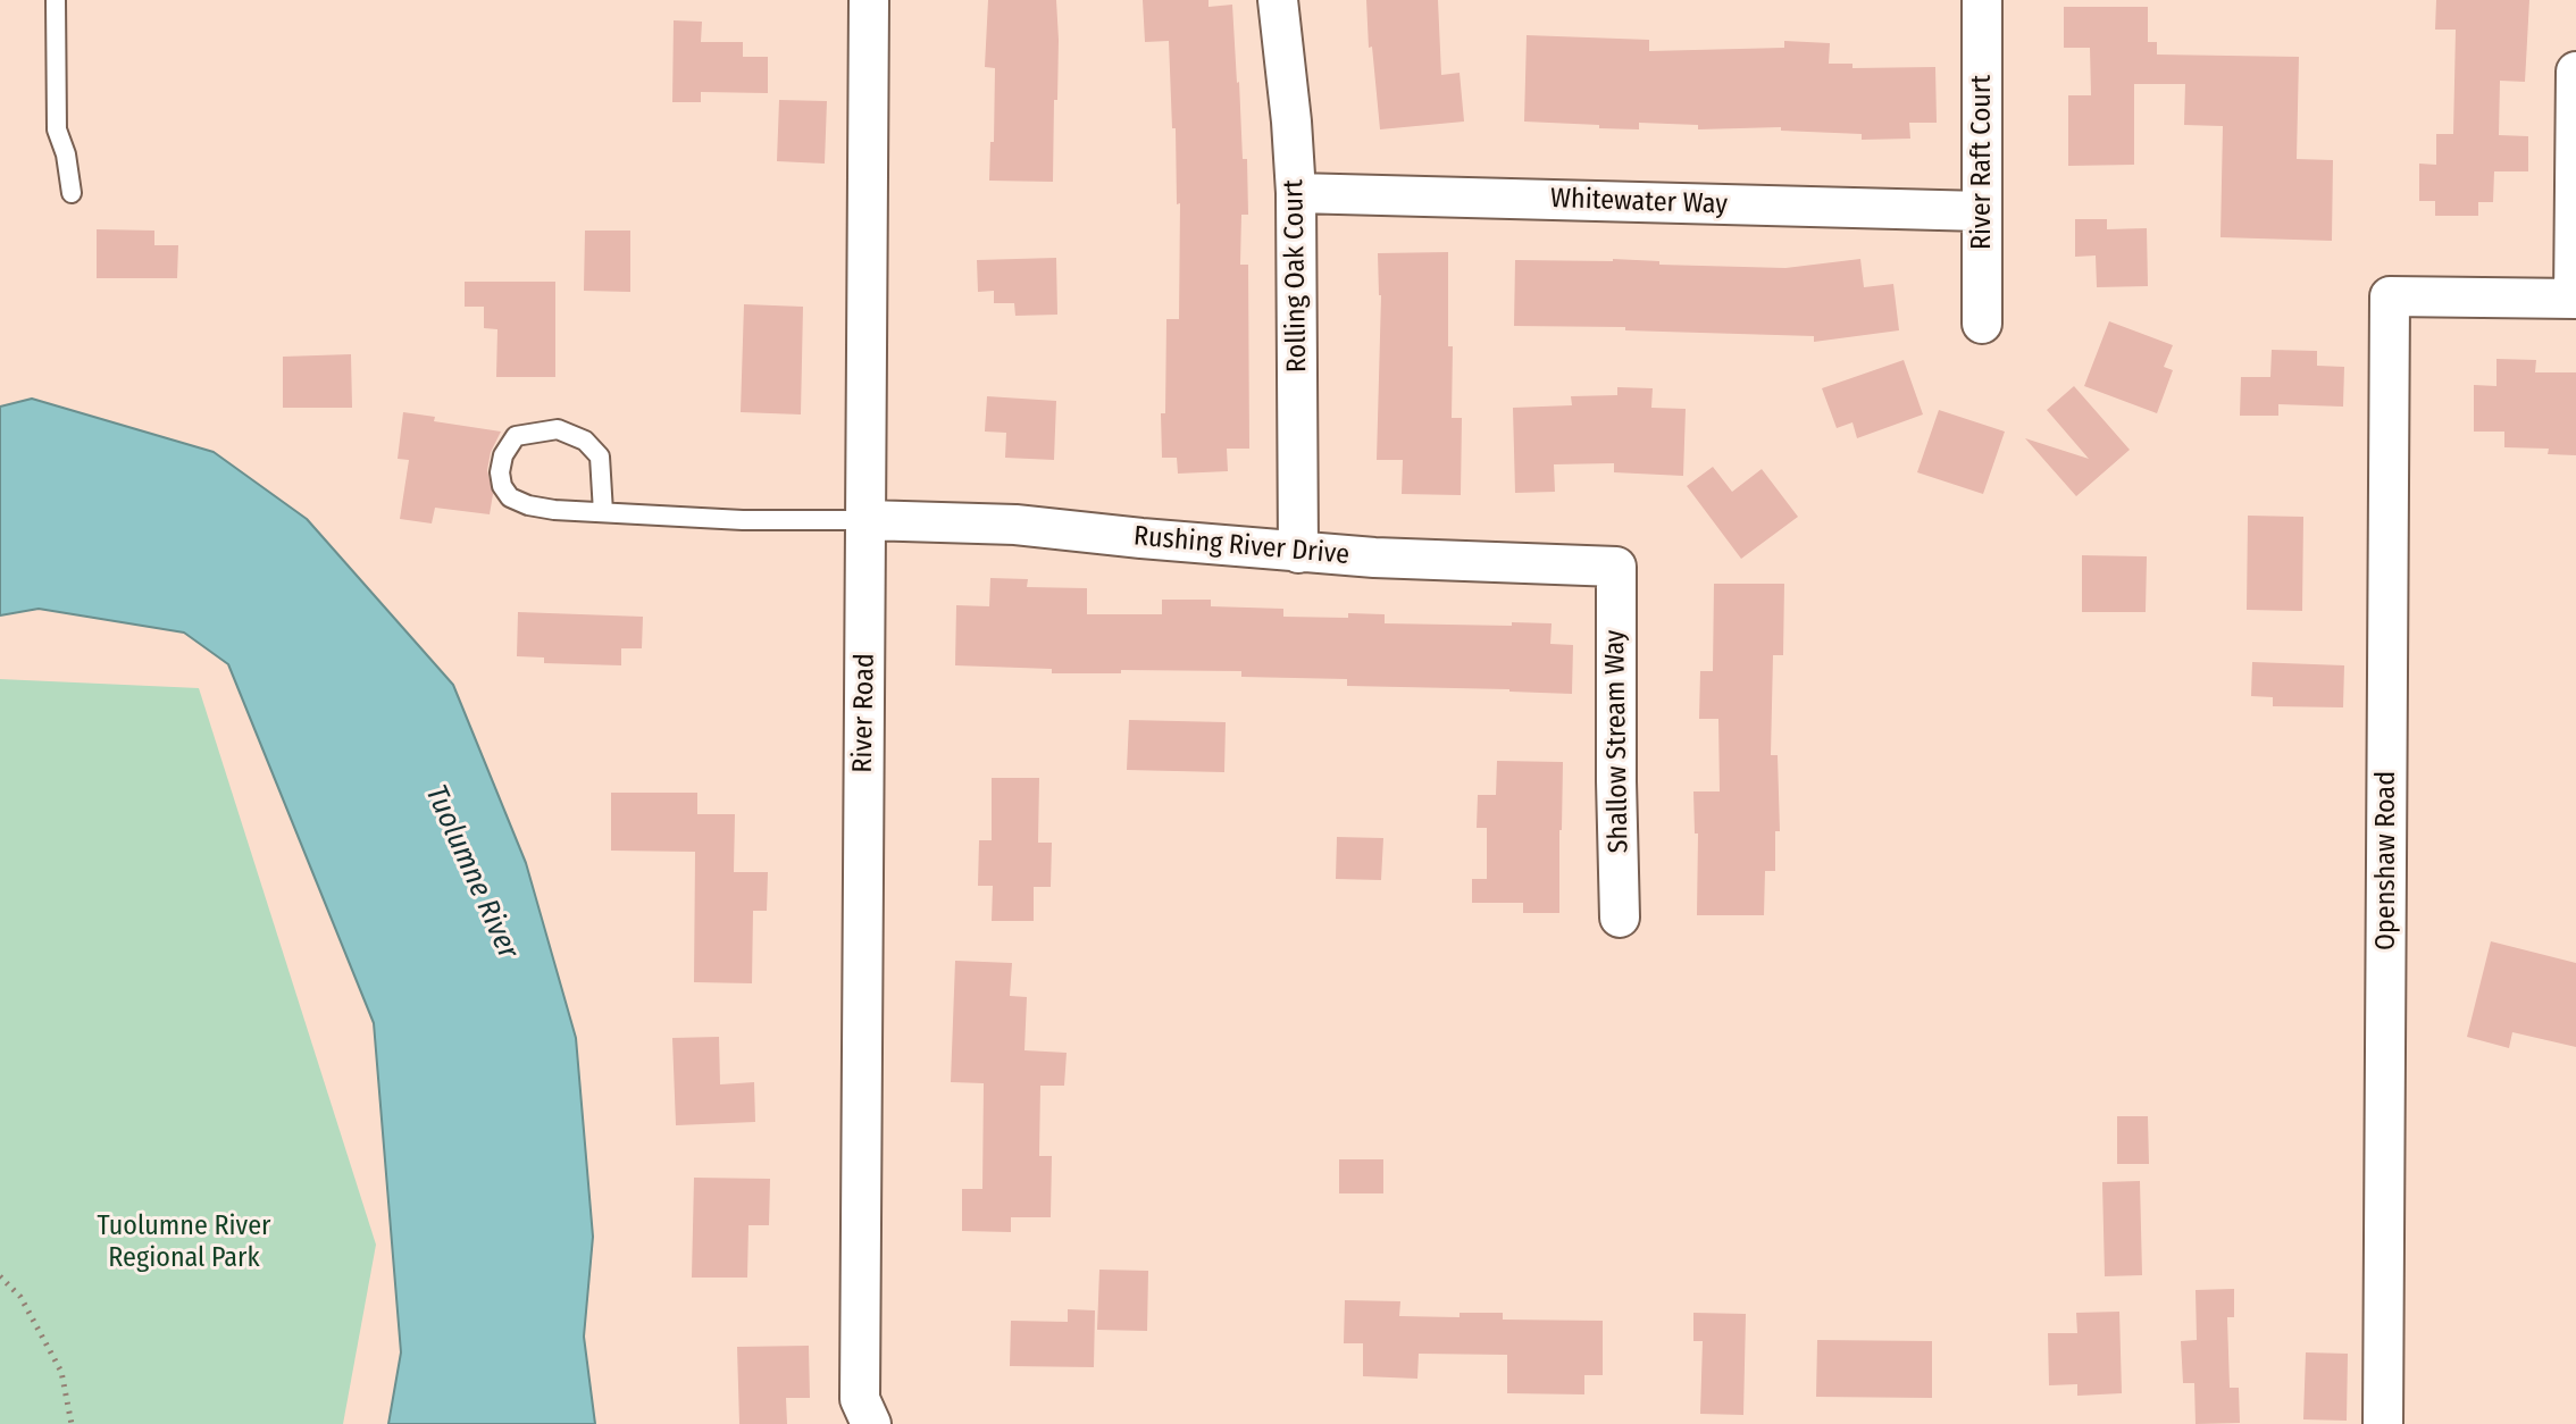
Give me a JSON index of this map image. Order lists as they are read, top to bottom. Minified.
{"streets":{"street":["River Raft Court","Whitewater Way","Rolling Oak Court","Rushing River Drive","River Road","Shallow Stream Way","Openshaw Road"]},"crossings":[["River Raft Court","Whitewater Way"],["Whitewater Way","Rolling Oak Court"],["Rolling Oak Court","Rushing River Drive"],["Rushing River Drive","River Road"],["Rushing River Drive","Shallow Stream Way"]],"water":["Tuolumne River"],"parks":["Tuolumne River Regional Park"]}
